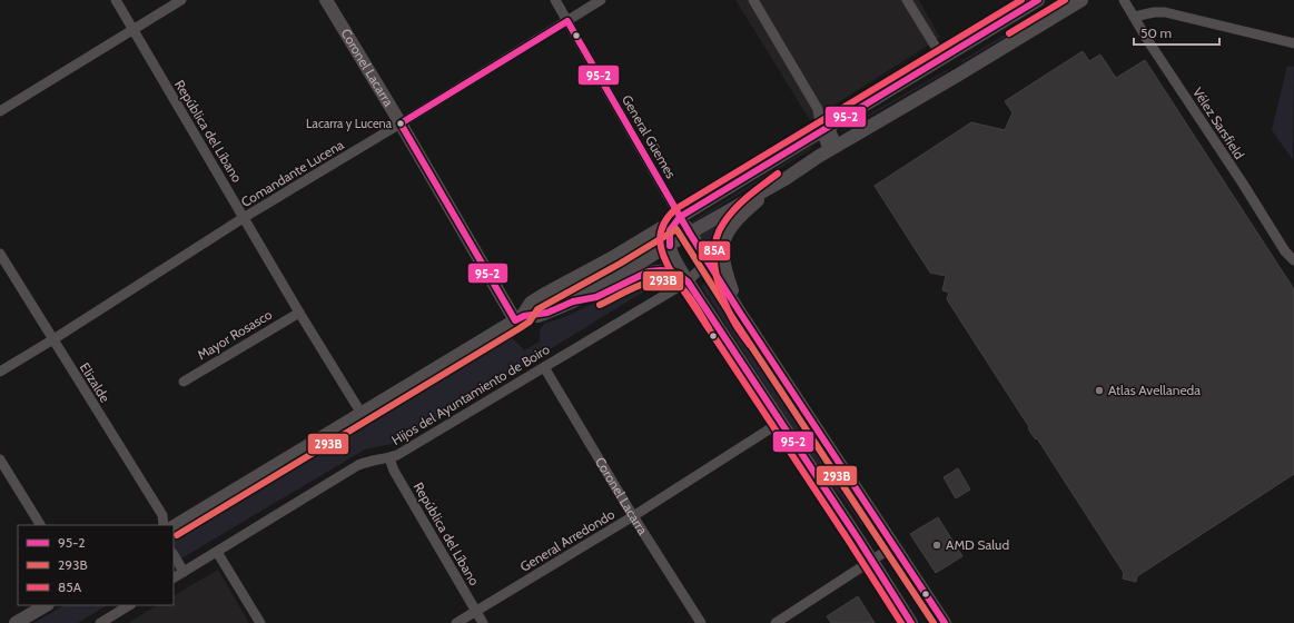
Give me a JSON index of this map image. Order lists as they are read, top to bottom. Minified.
{"streets":{"main road":["Coronel Lacarra"],"street":["Vélez Sarsfield","República del Líbano","General Güemes","Comandante Lucena","Mayor Rosasco","Elizalde","Hijos del Ayuntamiento de Boiro","General Arredondo"]},"crossings":[["Coronel Lacarra","Comandante Lucena"],["Coronel Lacarra","Hijos del Ayuntamiento de Boiro"],["Coronel Lacarra","General Arredondo"],["República del Líbano","Comandante Lucena"],["República del Líbano","Mayor Rosasco"],["República del Líbano","Hijos del Ayuntamiento de Boiro"],["República del Líbano","General Arredondo"],["General Güemes","Comandante Lucena"],["Comandante Lucena","Elizalde"]],"places":["Lacarra y Lucena","Atlas Avellaneda","AMD Salud"],"lines":["transit line 95-2","transit line 85A","transit line 293B"],"legend":["95-2","293B","85A"],"scale_bar":"50 m"}
